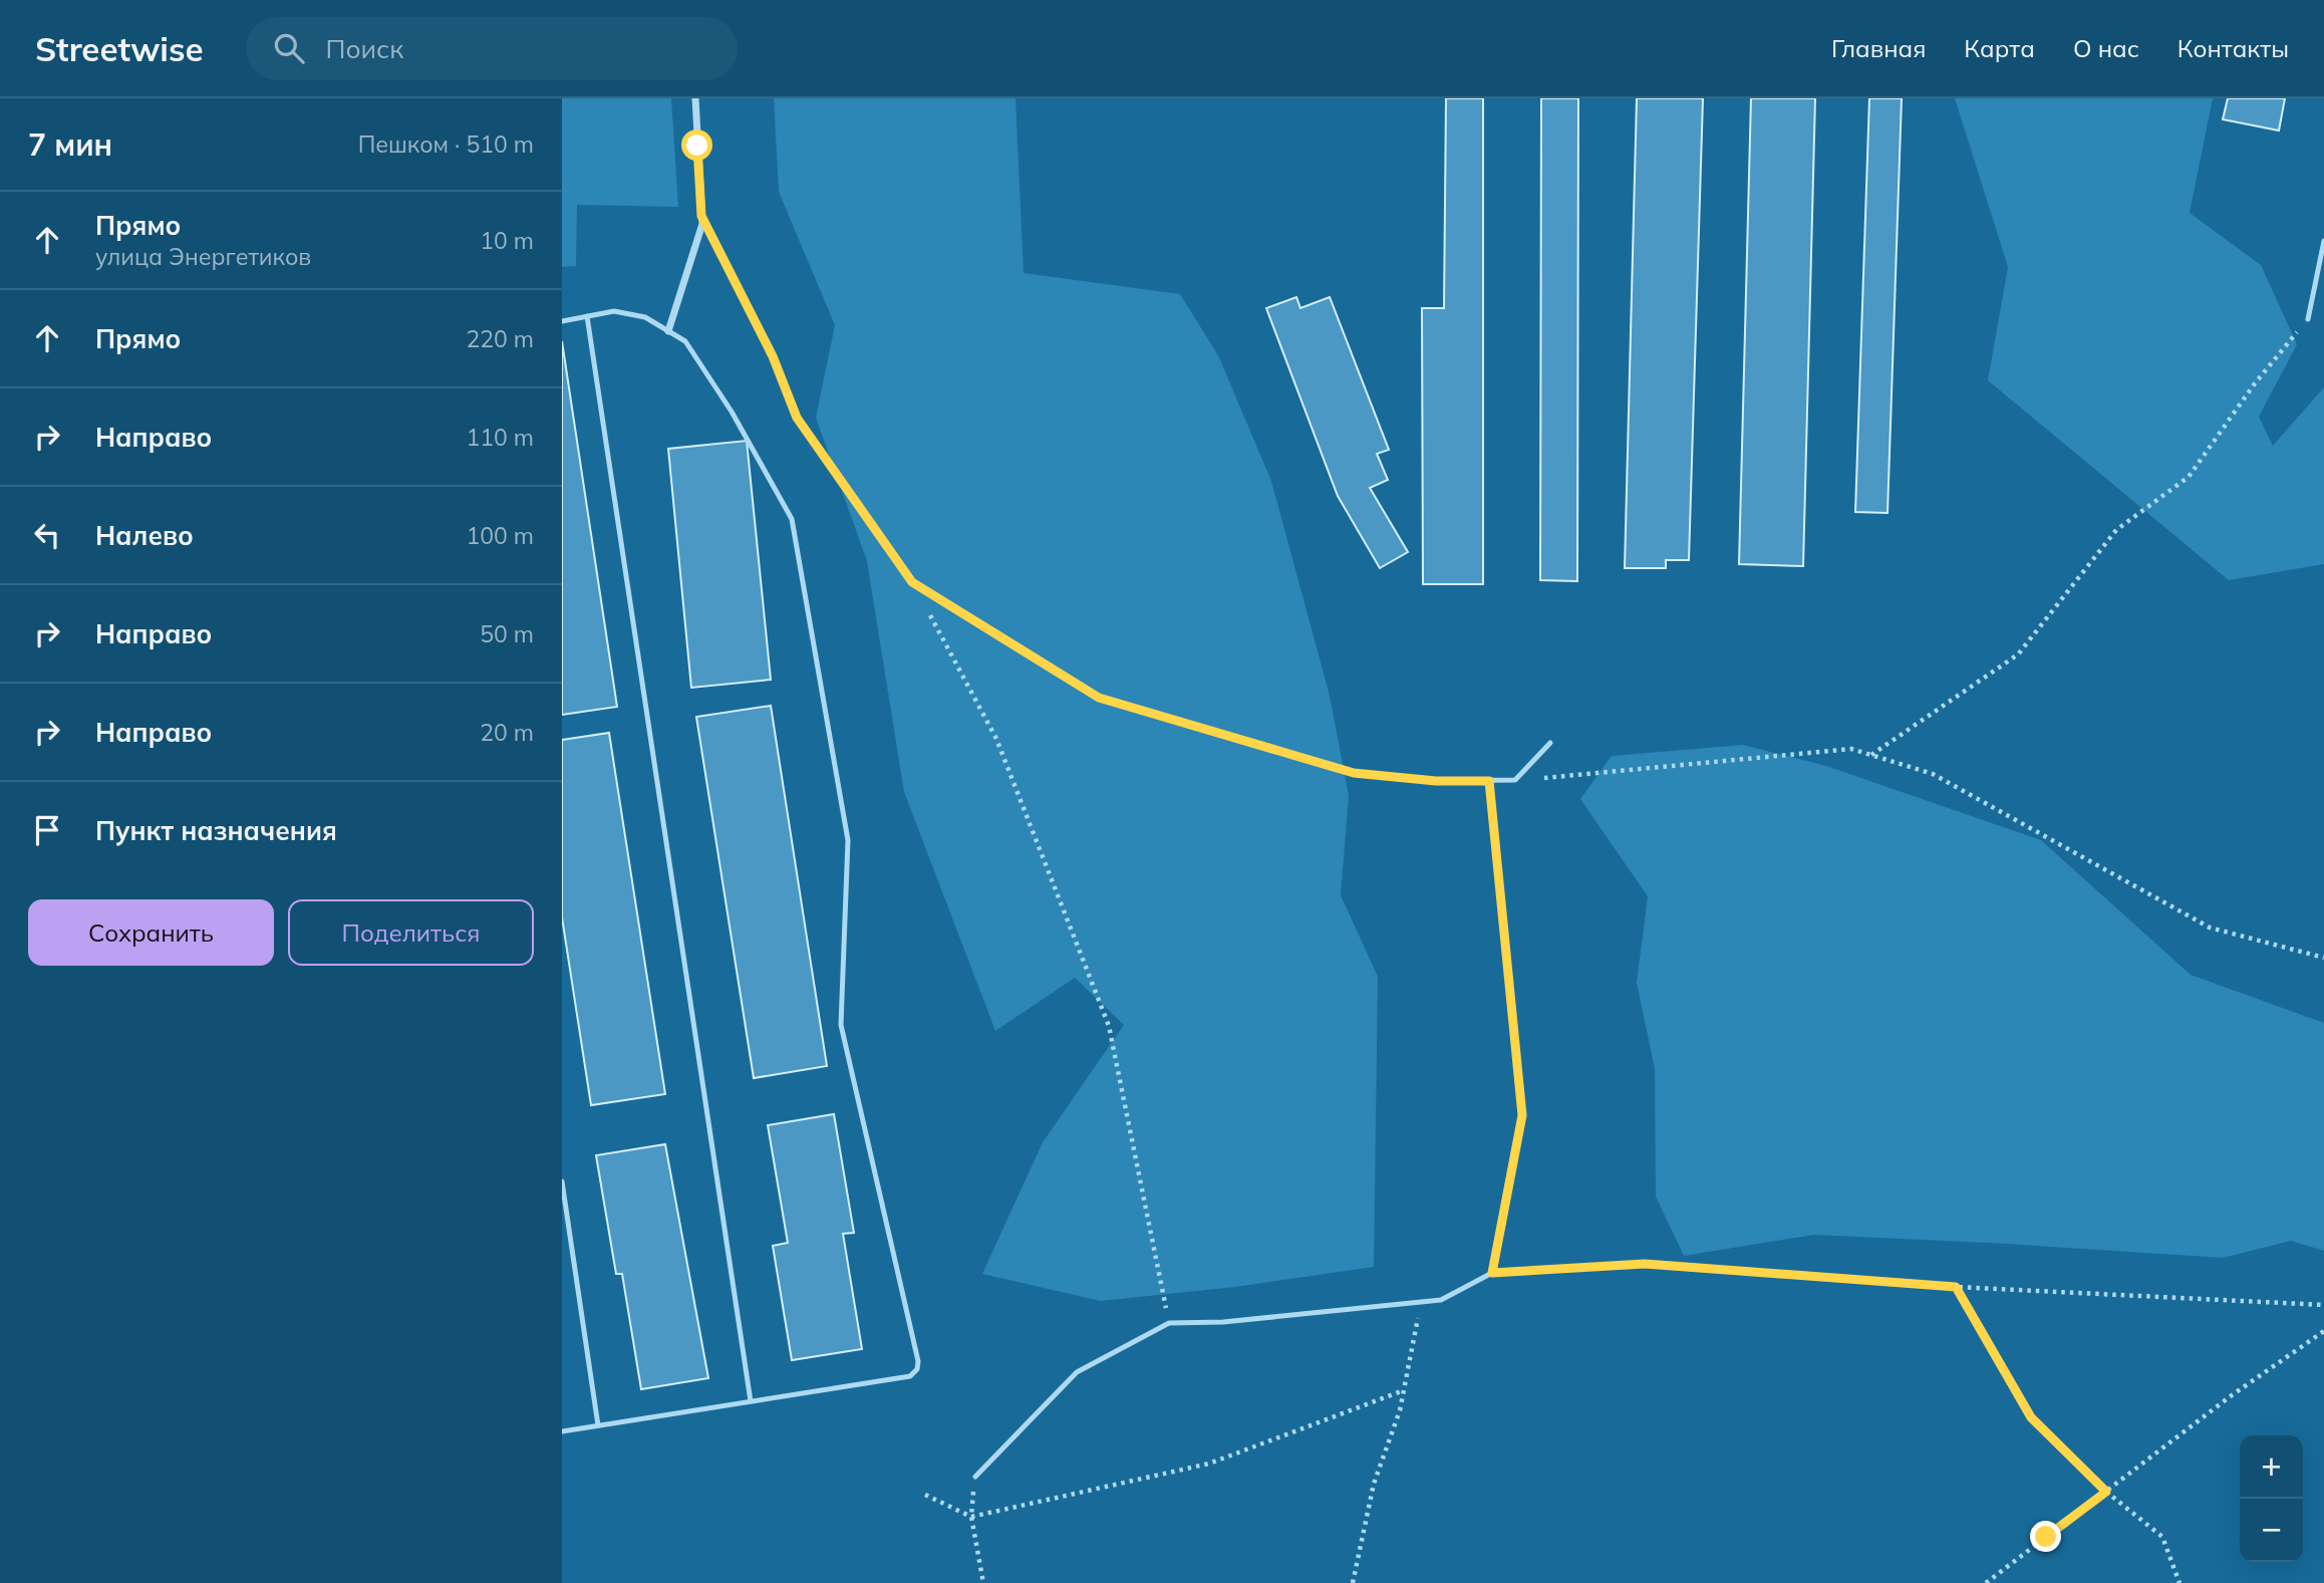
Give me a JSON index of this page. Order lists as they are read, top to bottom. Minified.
{"page":{"header":"Streetwise","search":"Поиск","nav":["Главная","Карта","О нас","Контакты"],"heading":["7 мин","Пешком · 510 m"],"list":[["Прямо","улица Энергетиков","10 m"],["Прямо","220 m"],["Направо","110 m"],["Налево","100 m"],["Направо","50 m"],["Направо","20 m"],"Пункт назначения"],"buttons":["Сохранить","Поделиться"],"map_buttons":["+","−"]}}
